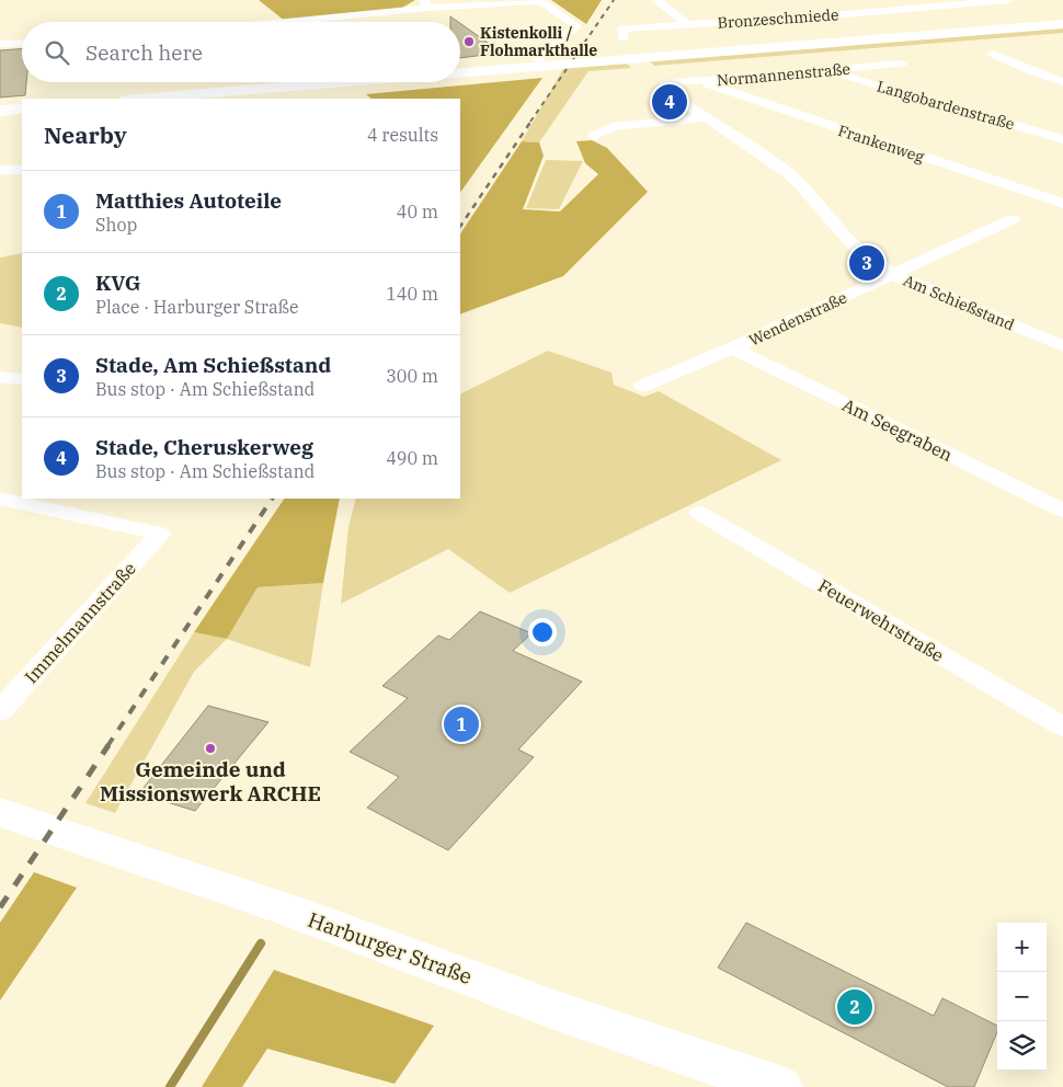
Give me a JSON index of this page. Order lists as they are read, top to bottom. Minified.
{"streets":{"main road":["Harburger Straße"],"street":["Bronzeschmiede","Normannenstraße","Langobardenstraße","Frankenweg","Am Schießstand","Wendenstraße","Am Seegraben","Feuerwehrstraße","Immelmannstraße"]},"crossings":[["Normannenstraße","Langobardenstraße"],["Normannenstraße","Frankenweg"],["Normannenstraße","Am Schießstand"],["Am Schießstand","Wendenstraße"],["Wendenstraße","Am Seegraben"]],"places":["Kistenkolli / Flohmarkthalle","Gemeinde und Missionswerk ARCHE"],"page":{"search":"Search here","pins":["4","3","1","2"],"heading":["Nearby","4 results"],"list":[{"mark":"1","name":"Matthies Autoteile","note":"Shop","value":"40 m"},{"mark":"2","name":"KVG","note":"Place · Harburger Straße","value":"140 m"},{"mark":"3","name":"Stade, Am Schießstand","note":"Bus stop · Am Schießstand","value":"300 m"},{"mark":"4","name":"Stade, Cheruskerweg","note":"Bus stop · Am Schießstand","value":"490 m"}],"map_buttons":["+","−"]}}
